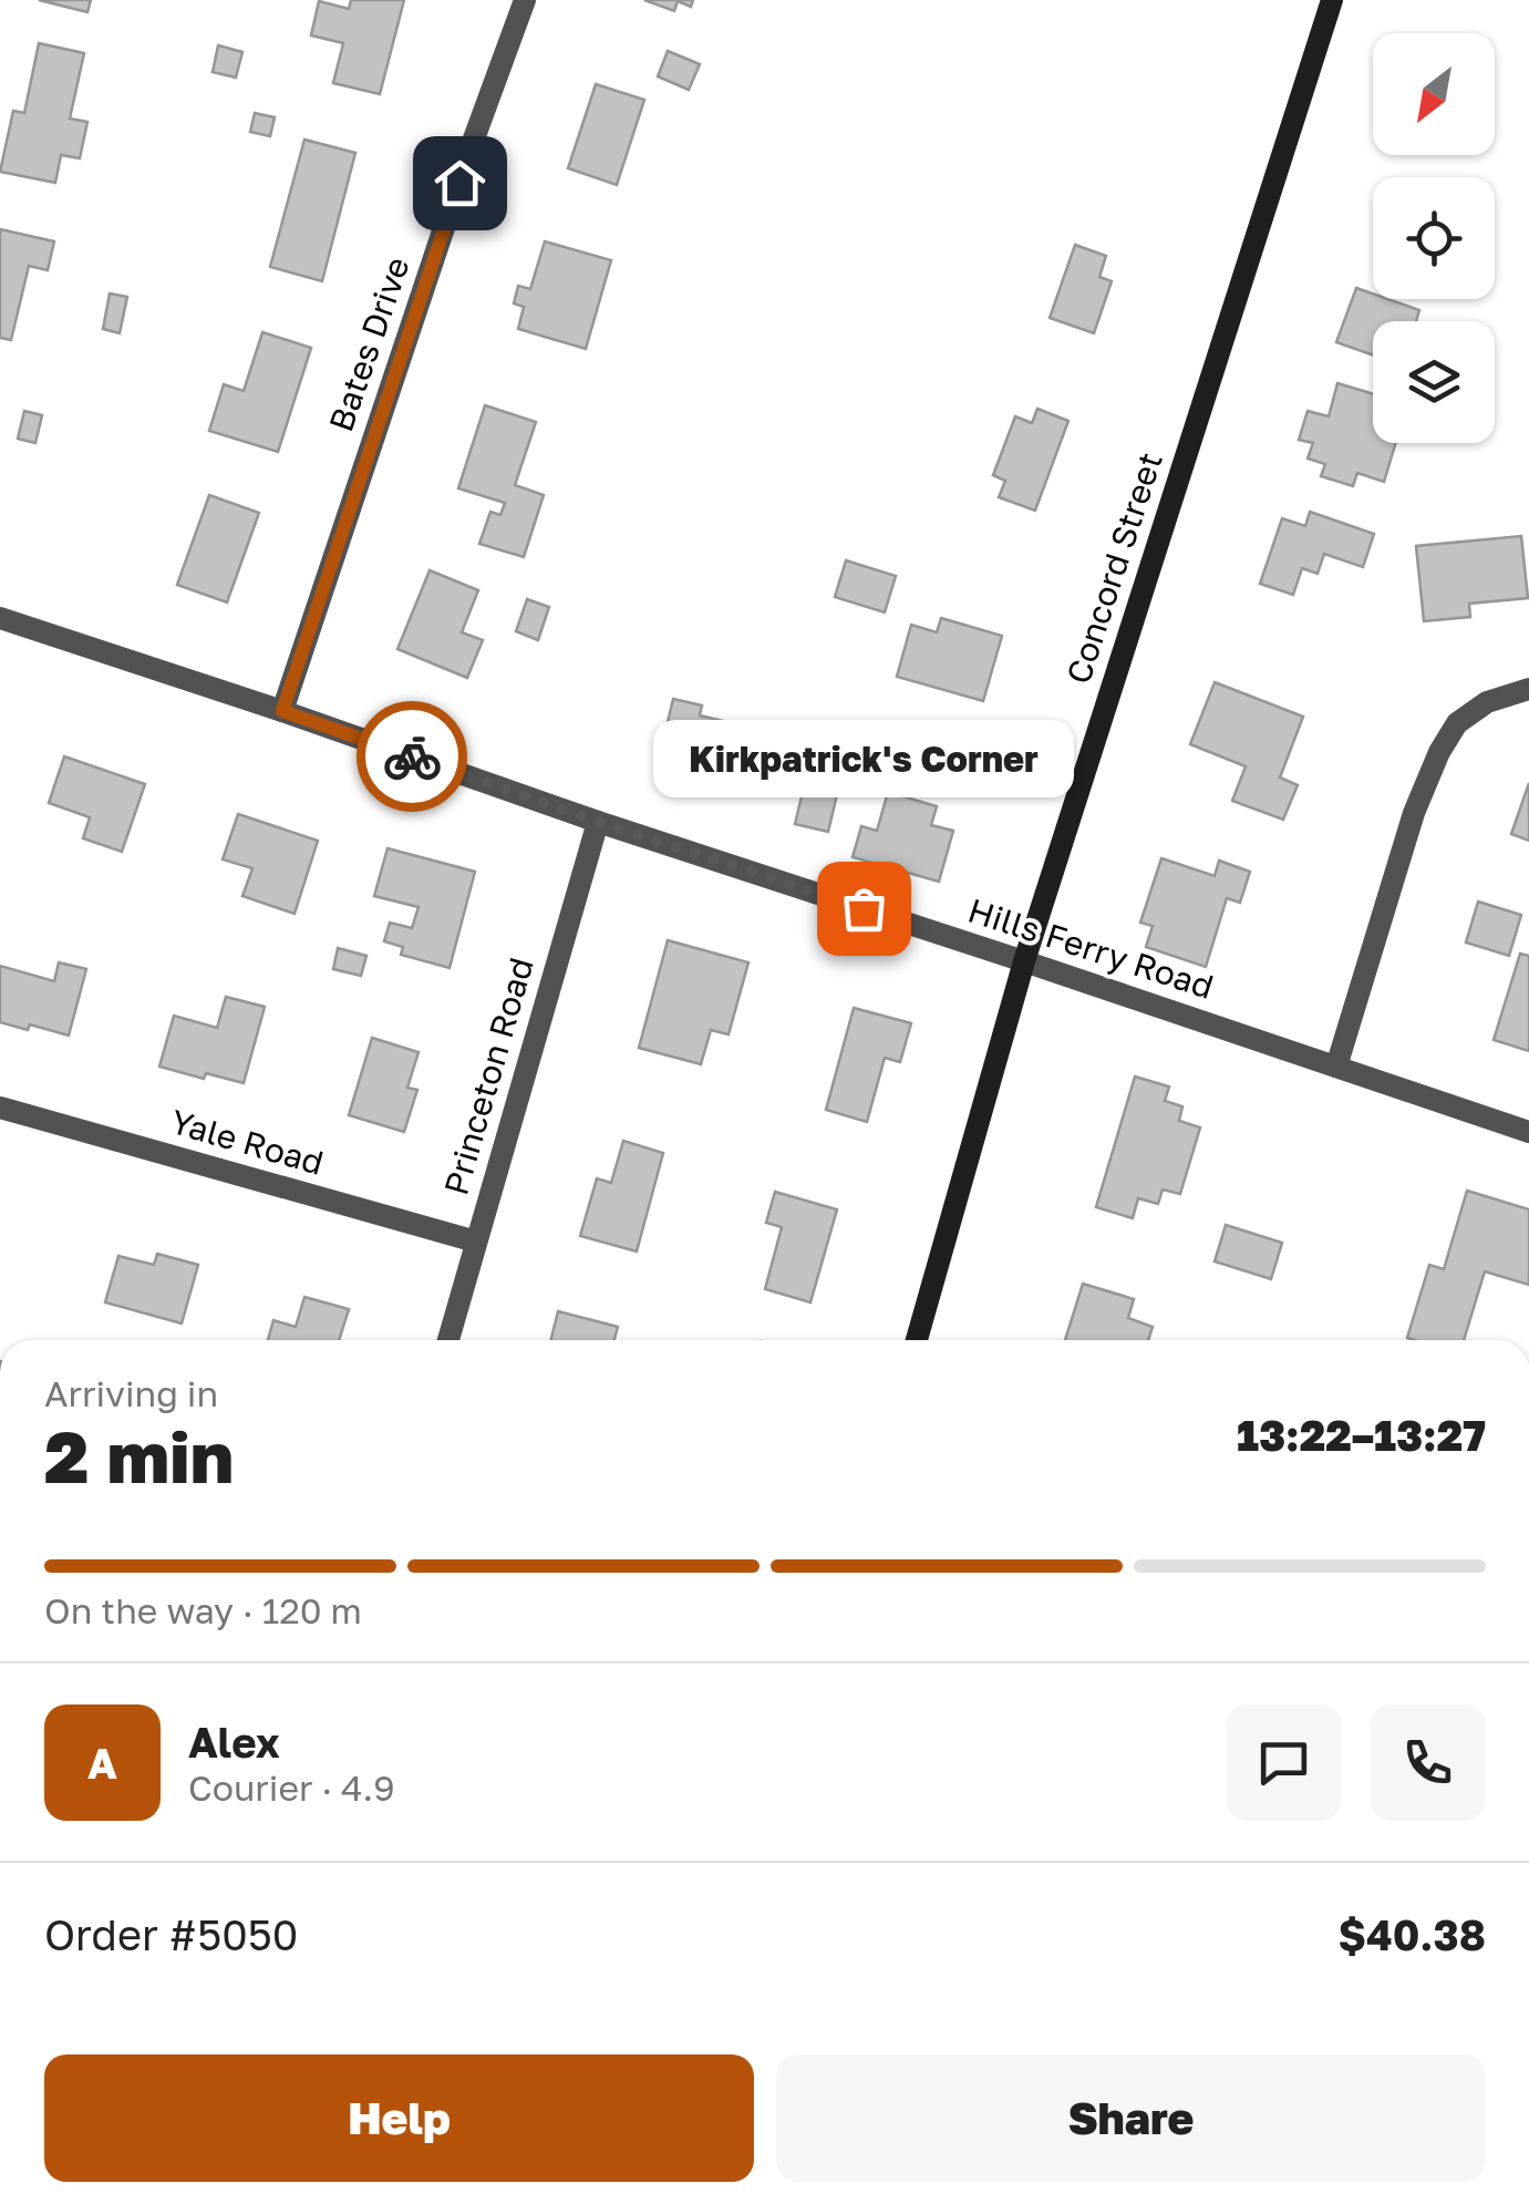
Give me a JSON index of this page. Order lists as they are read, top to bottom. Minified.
{"streets":{"main road":["Concord Street"],"street":["Bates Drive","Hills Ferry Road","Princeton Road","Yale Road"]},"crossings":[["Bates Drive","Hills Ferry Road"],["Concord Street","Hills Ferry Road"],["Hills Ferry Road","Princeton Road"],["Princeton Road","Yale Road"]],"places":["Kirkpatrick's Corner"],"north":"bottom left","page":{"bubble":"Kirkpatrick's Corner","heading":["2 min","Arriving in","13:22–13:27"],"panel":["Alex","Courier · 4.9","Order #5050","$40.38"],"bar":"On the way · 120 m","round":"A","buttons":["Help","Share"]}}
